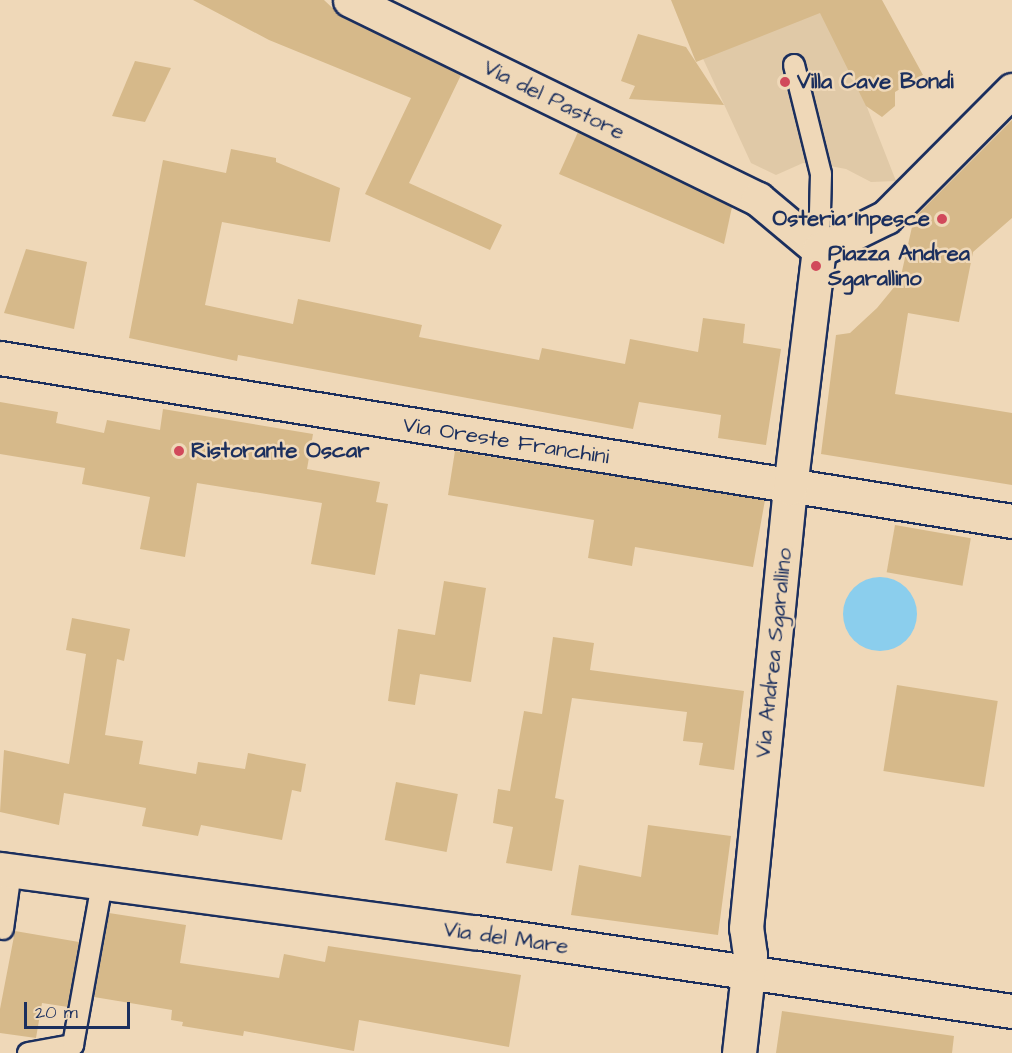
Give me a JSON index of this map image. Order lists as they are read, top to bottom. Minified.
{"streets":{"street":["Via del Pastore","Via Oreste Franchini","Via Andrea Sgarallino","Via del Mare"]},"crossings":[["Via del Pastore","Via Andrea Sgarallino"],["Via Oreste Franchini","Via Andrea Sgarallino"],["Via Andrea Sgarallino","Via del Mare"]],"places":["Villa Cave Bondi","Osteria Inpesce","Piazza Andrea Sgarallino","Ristorante Oscar"],"scale_bar":"20 m"}
